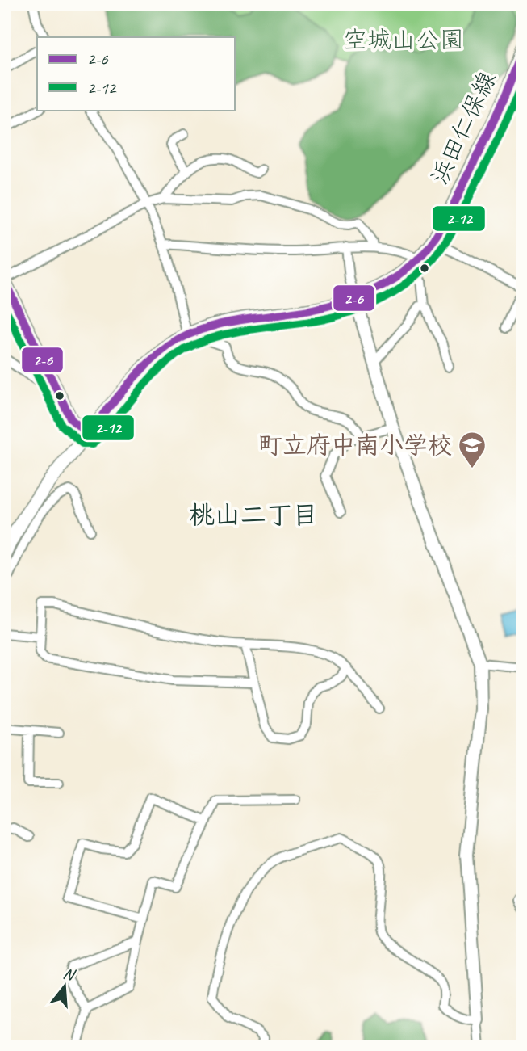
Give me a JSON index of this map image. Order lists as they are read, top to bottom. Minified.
{"streets":{"main road":["浜田仁保線"]},"districts":["桃山二丁目"],"parks":["空城山公園"],"places":{"school or university":["町立府中南小学校"]},"lines":["transit line 2-6","transit line 2-12"],"legend":["2-6","2-12"],"north":"top"}
